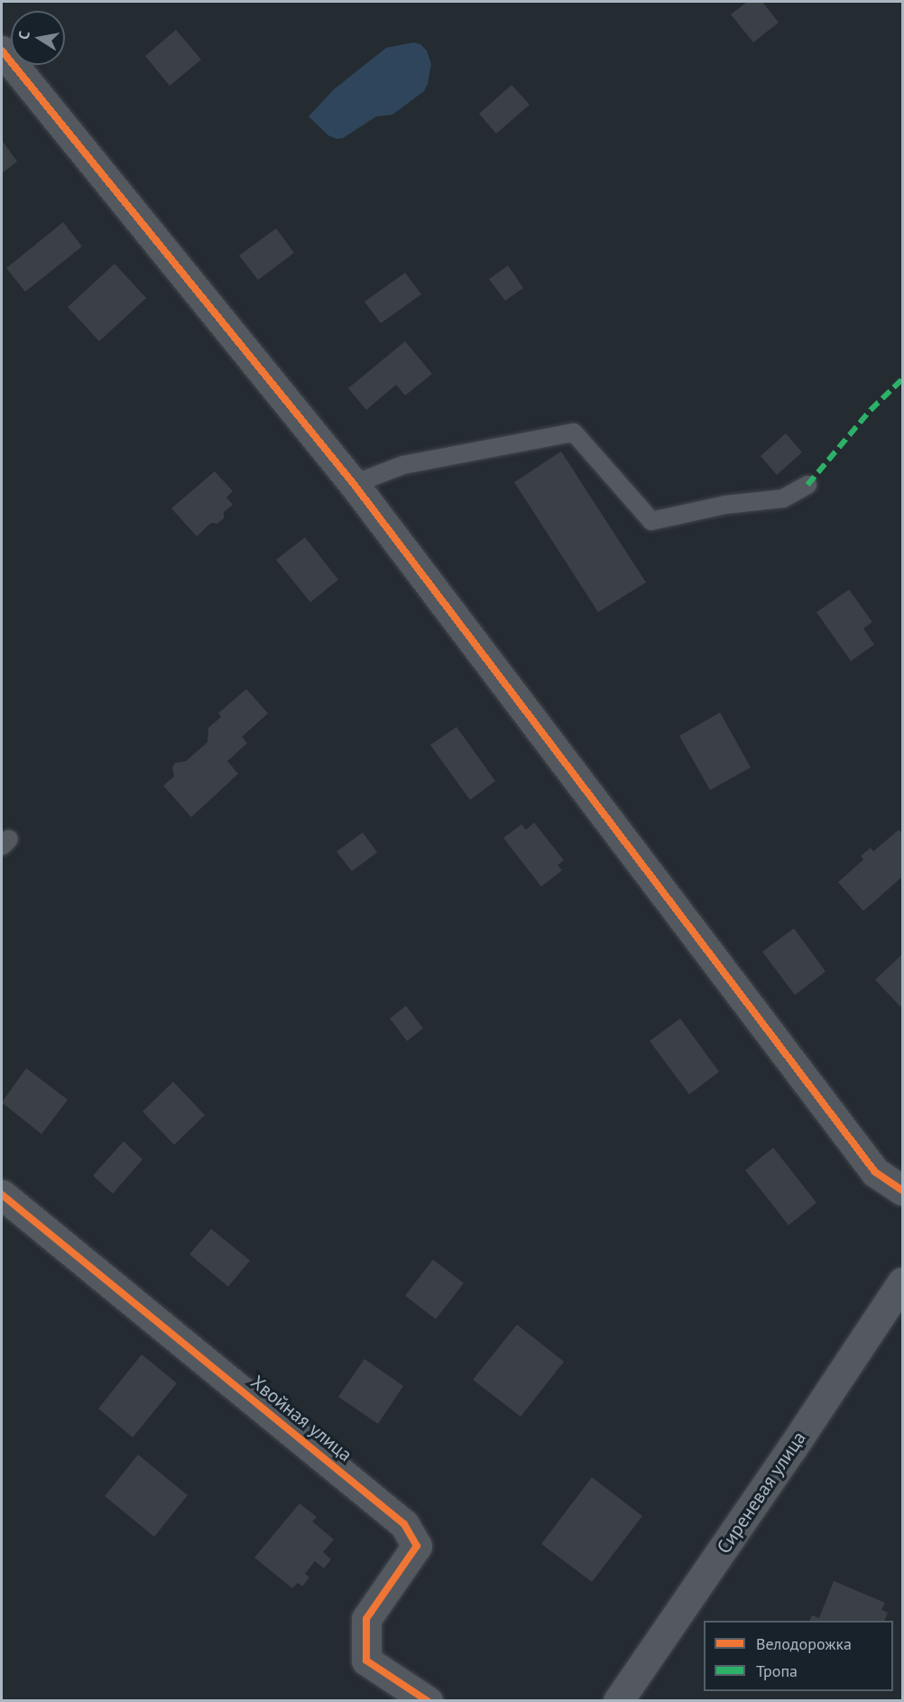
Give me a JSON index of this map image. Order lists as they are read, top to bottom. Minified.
{"streets":{"street":["Хвойная улица","Сиреневая улица"]},"legend":["Велодорожка","Тропа"],"north":"left"}
